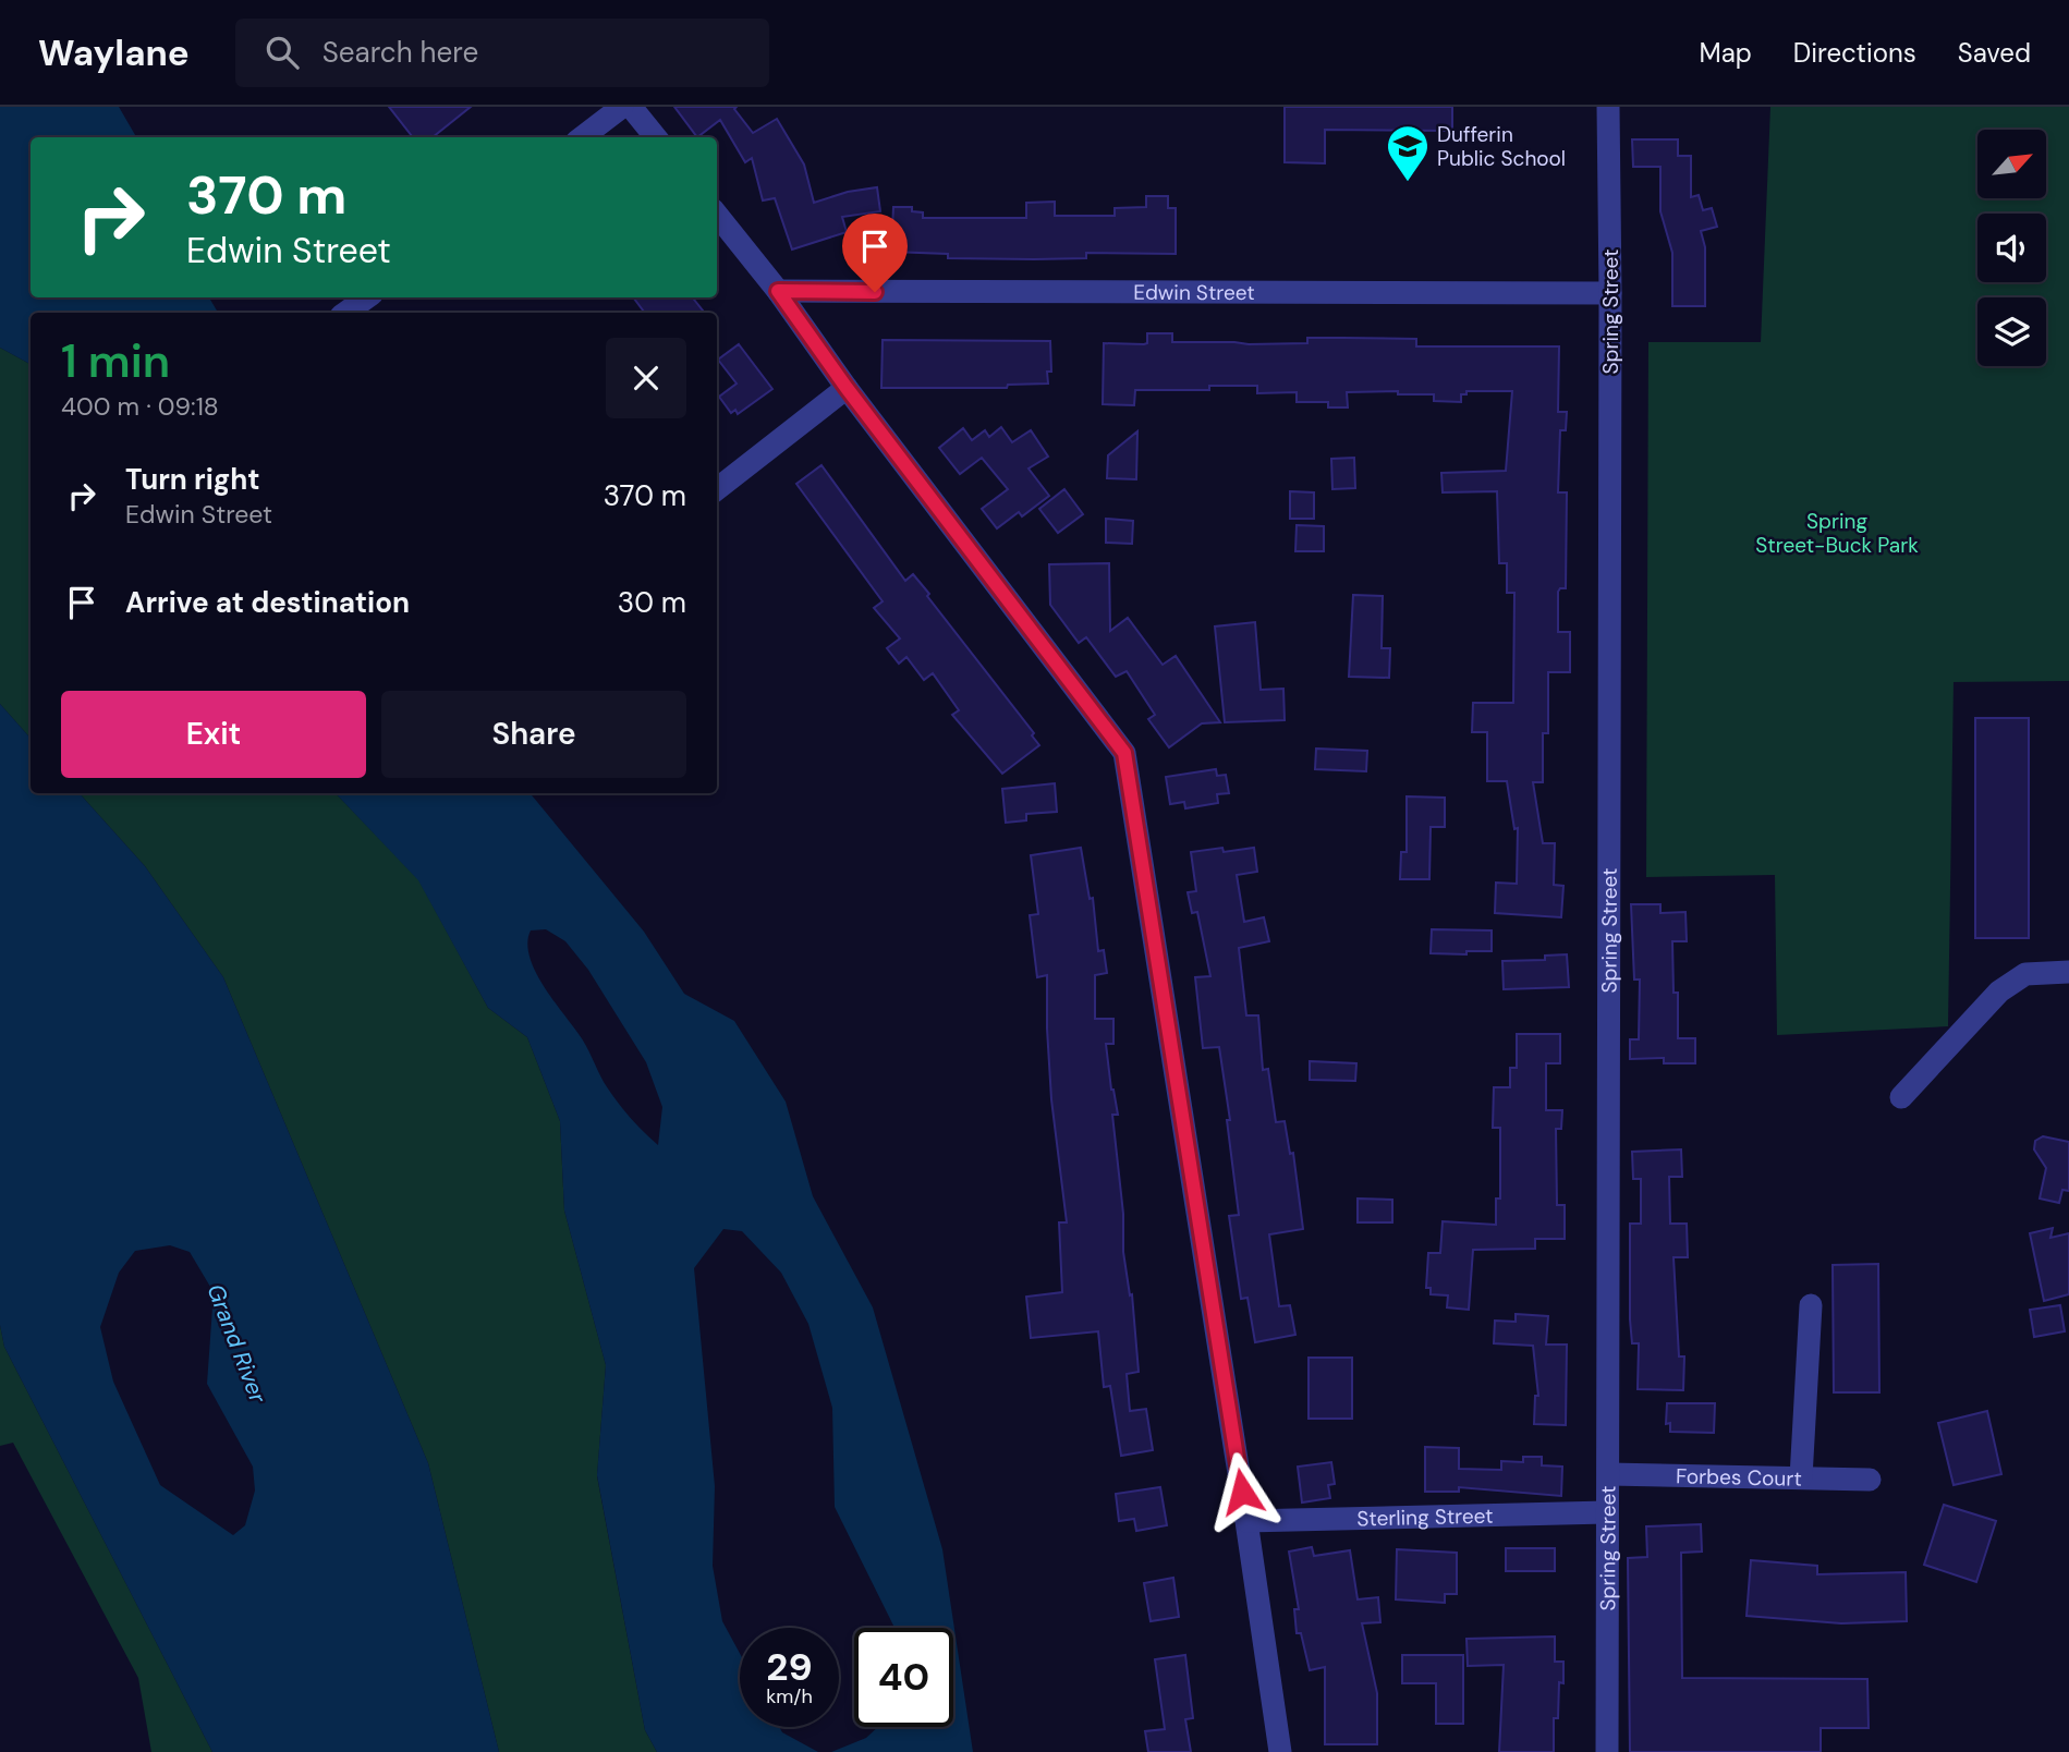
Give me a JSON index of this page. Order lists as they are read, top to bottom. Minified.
{"streets":{"street":["Edwin Street","Spring Street","Forbes Court","Sterling Street"]},"crossings":[["Edwin Street","Spring Street"],["Spring Street","Forbes Court"],["Spring Street","Sterling Street"]],"water":["Grand River"],"parks":["Spring Street-Buck Park"],"places":{"school or university":["Dufferin Public School"]},"north":"top right","page":{"header":"Waylane","search":"Search here","nav":["Map","Directions","Saved"],"turn":["370 m","Edwin Street"],"heading":["1 min","400 m · 09:18"],"list":[{"name":"Turn right","note":"Edwin Street","value":"370 m"},{"name":"Arrive at destination","value":"30 m"}],"buttons":["Exit","Share"],"speed":"29 km/h","limit":"40"}}
